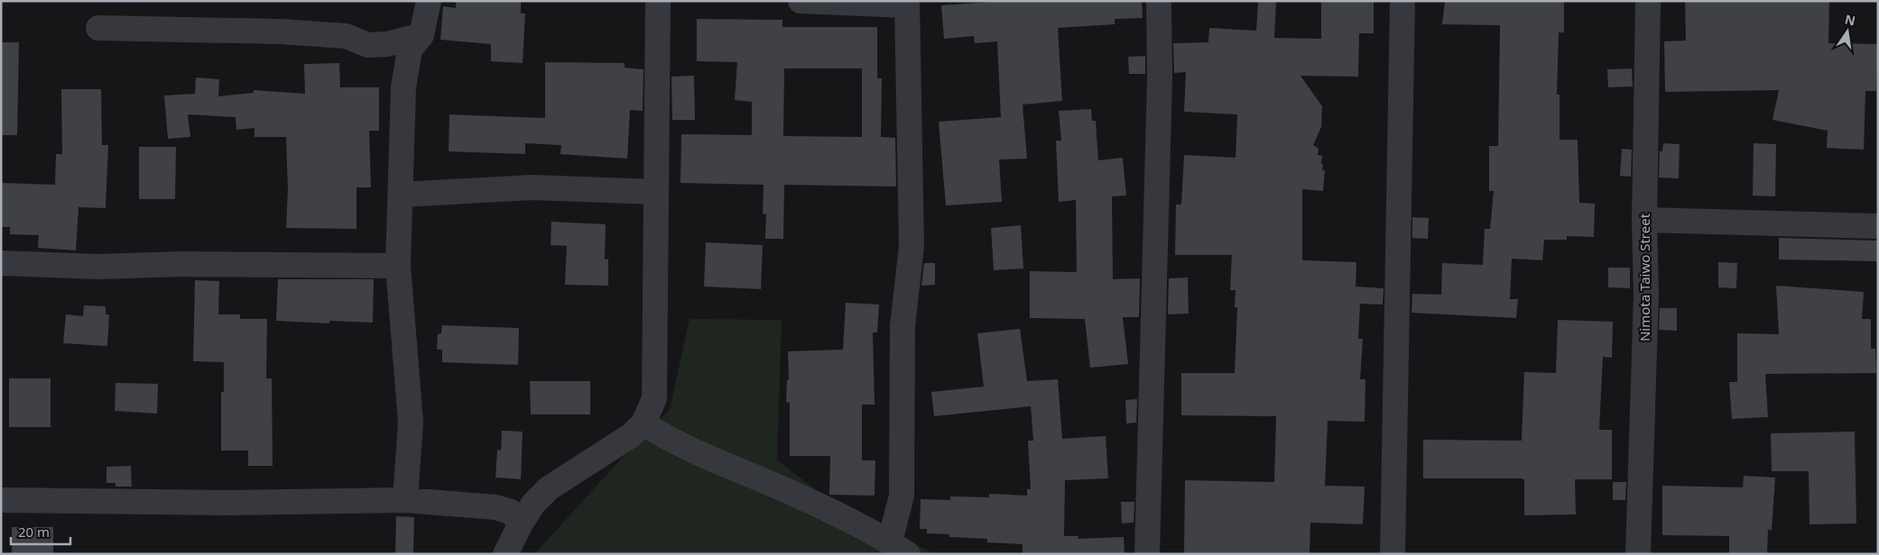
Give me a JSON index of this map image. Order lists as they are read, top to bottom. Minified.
{"streets":{"street":["Nimota Taiwo Street"]},"scale_bar":"20 m","north":"top"}
